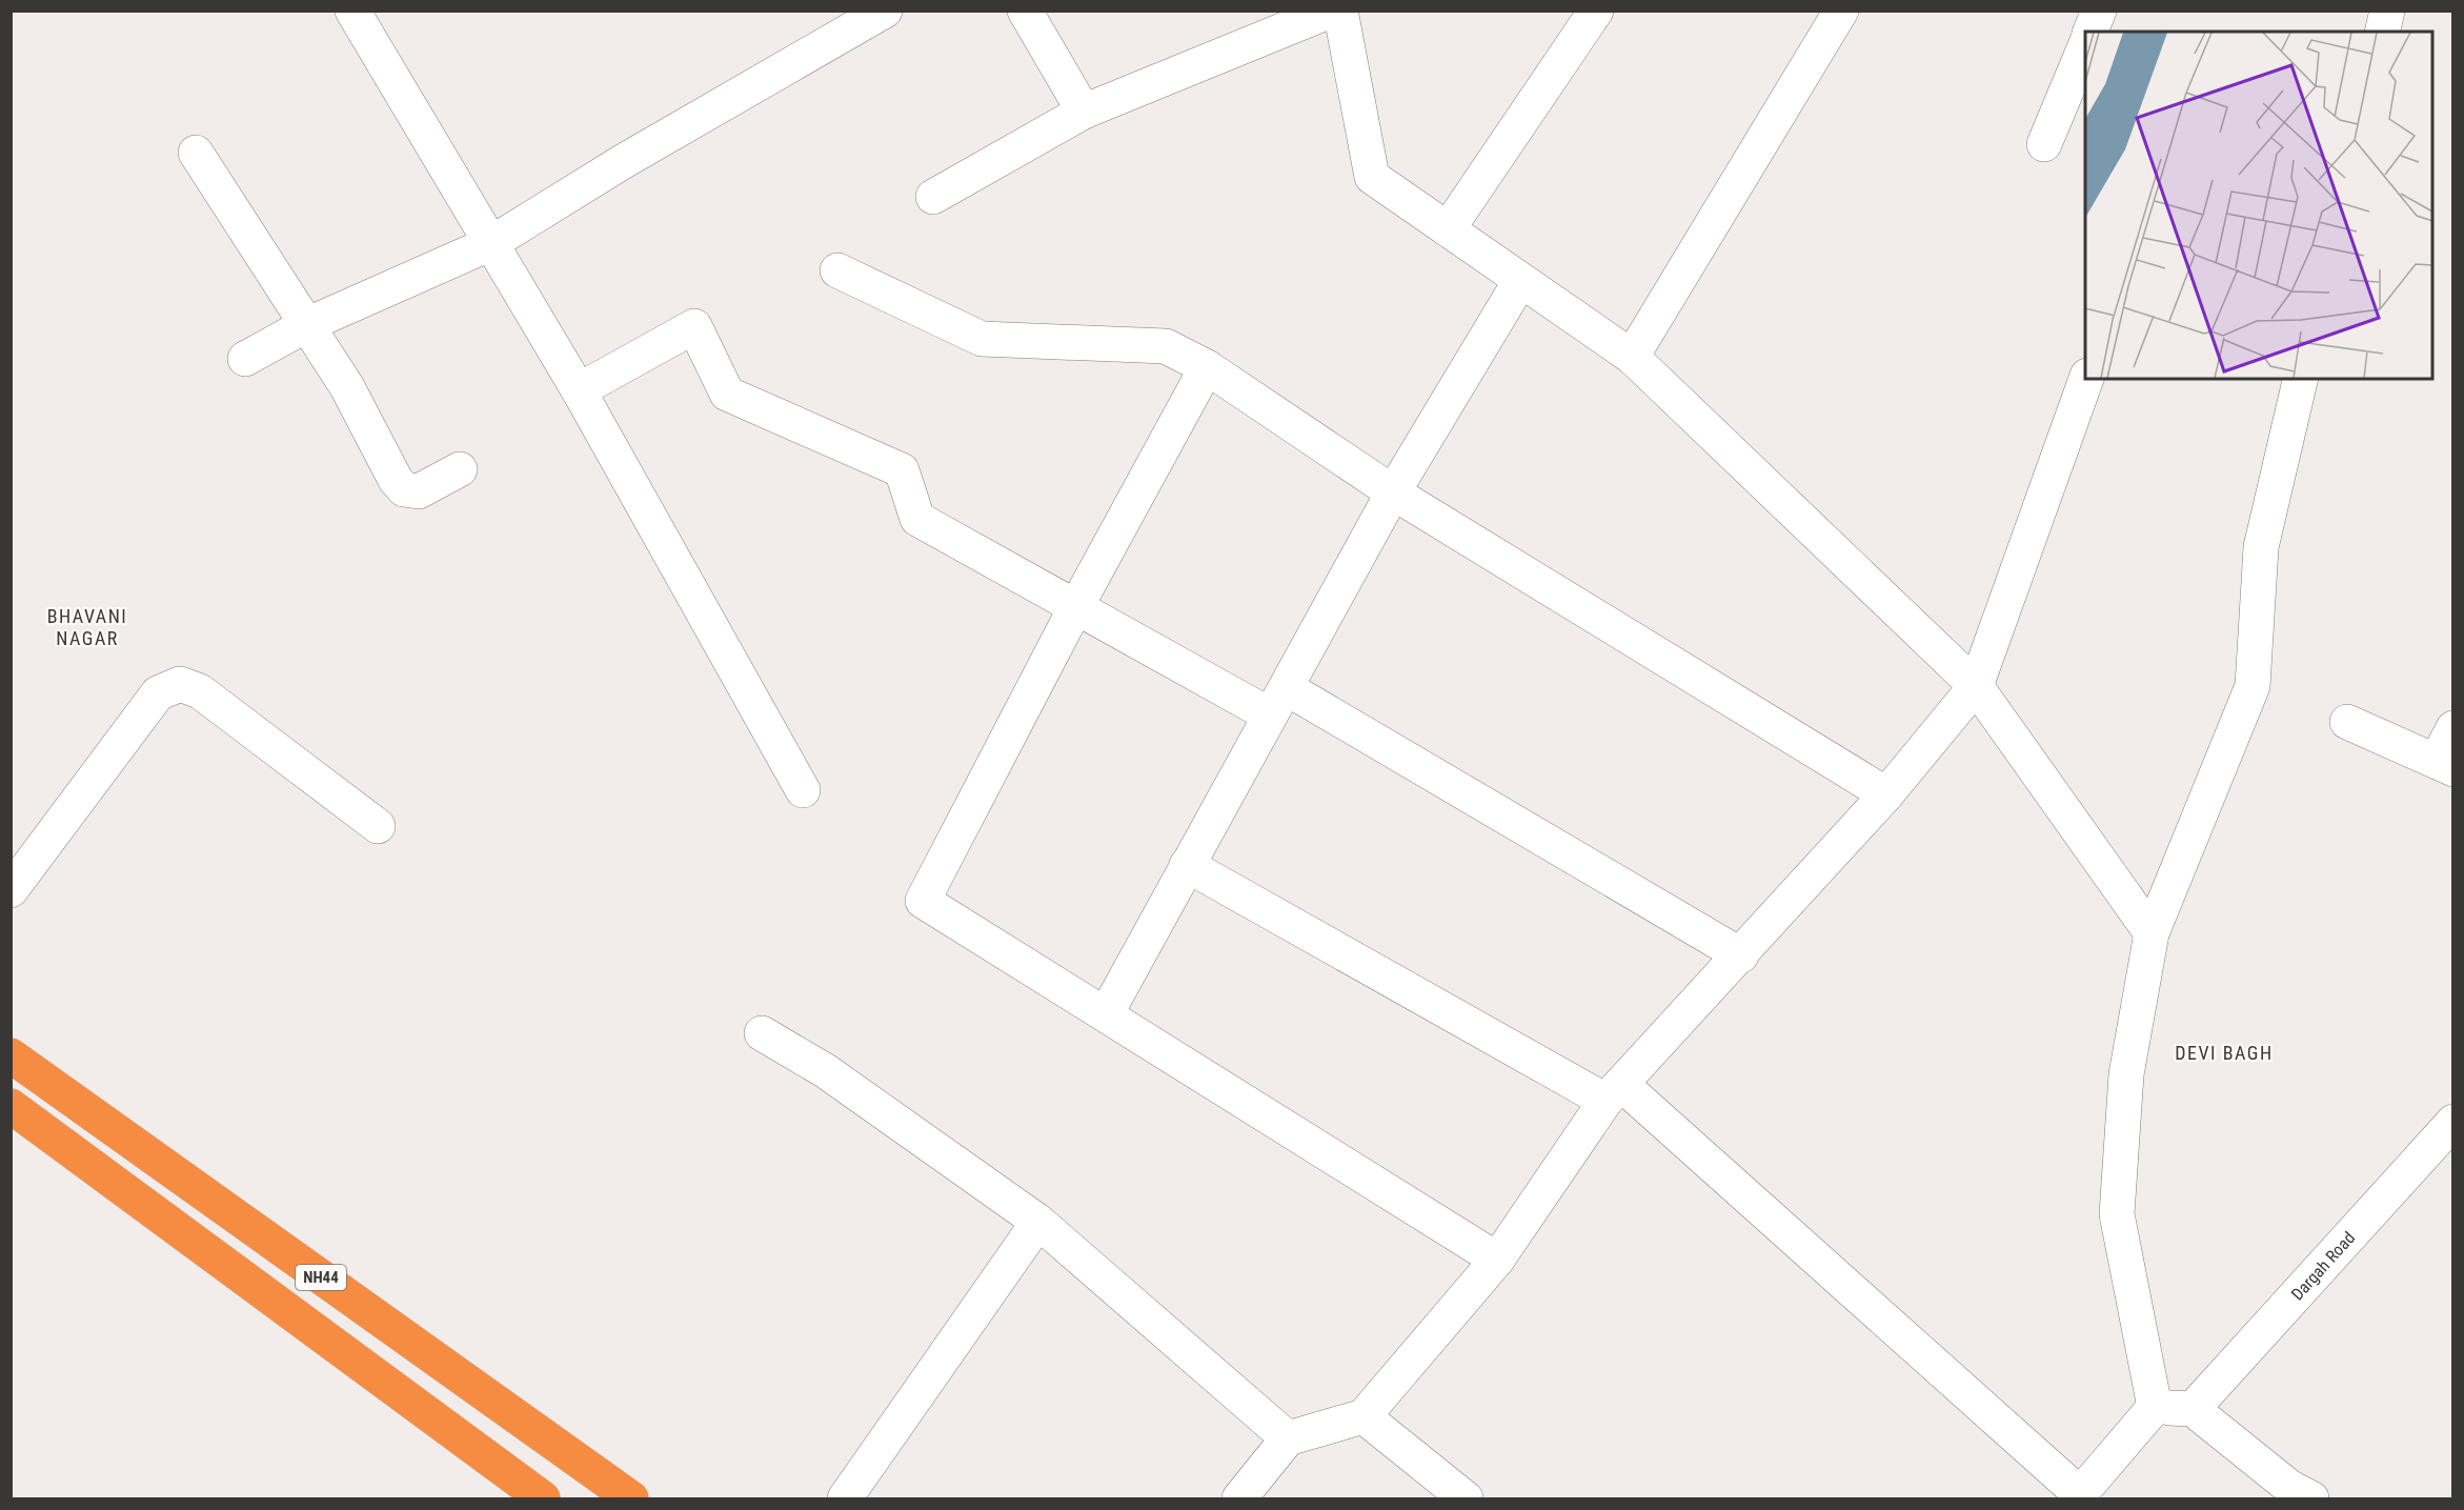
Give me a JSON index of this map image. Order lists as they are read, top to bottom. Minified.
{"streets":{"highway":["NH44"],"street":["Dargah Road"]},"districts":["BHAVANI NAGAR","DEVI BAGH"]}
